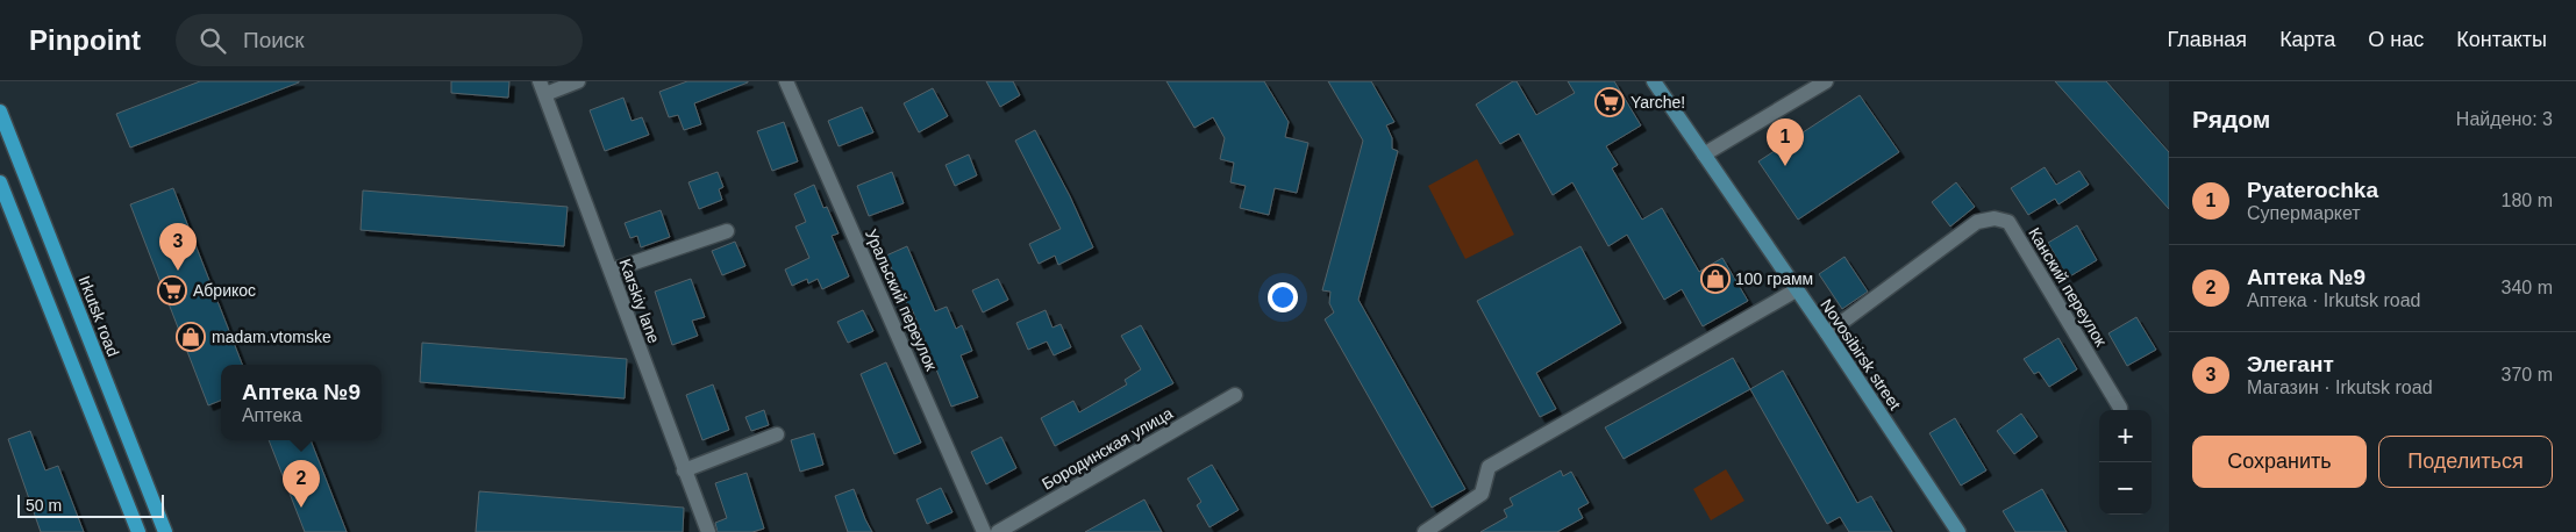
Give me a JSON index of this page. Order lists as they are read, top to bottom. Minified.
{"streets":{"main road":["Irkutsk road"],"street":["Канский переулок","Уральский переулок","Karskiy lane","Novosibirsk street","Бородинская улица"]},"crossings":[["Канский переулок","Novosibirsk street"]],"places":{"supermarket":["Yarche!","Абрикос"],"shop":["100 грамм","madam.vtomske"]},"scale_bar":"50 m","page":{"header":"Pinpoint","search":"Поиск","nav":["Главная","Карта","О нас","Контакты"],"heading":["Рядом","Найдено: 3"],"pins":["1","3","2"],"list":[{"mark":"1","name":"Pyaterochka","note":"Супермаркет","value":"180 m"},{"mark":"2","name":"Аптека №9","note":"Аптека · Irkutsk road","value":"340 m"},{"mark":"3","name":"Элегант","note":"Магазин · Irkutsk road","value":"370 m"}],"popup":["Аптека №9","Аптека"],"map_buttons":["+","−"],"buttons":["Сохранить","Поделиться"],"scale":"50 m"}}
